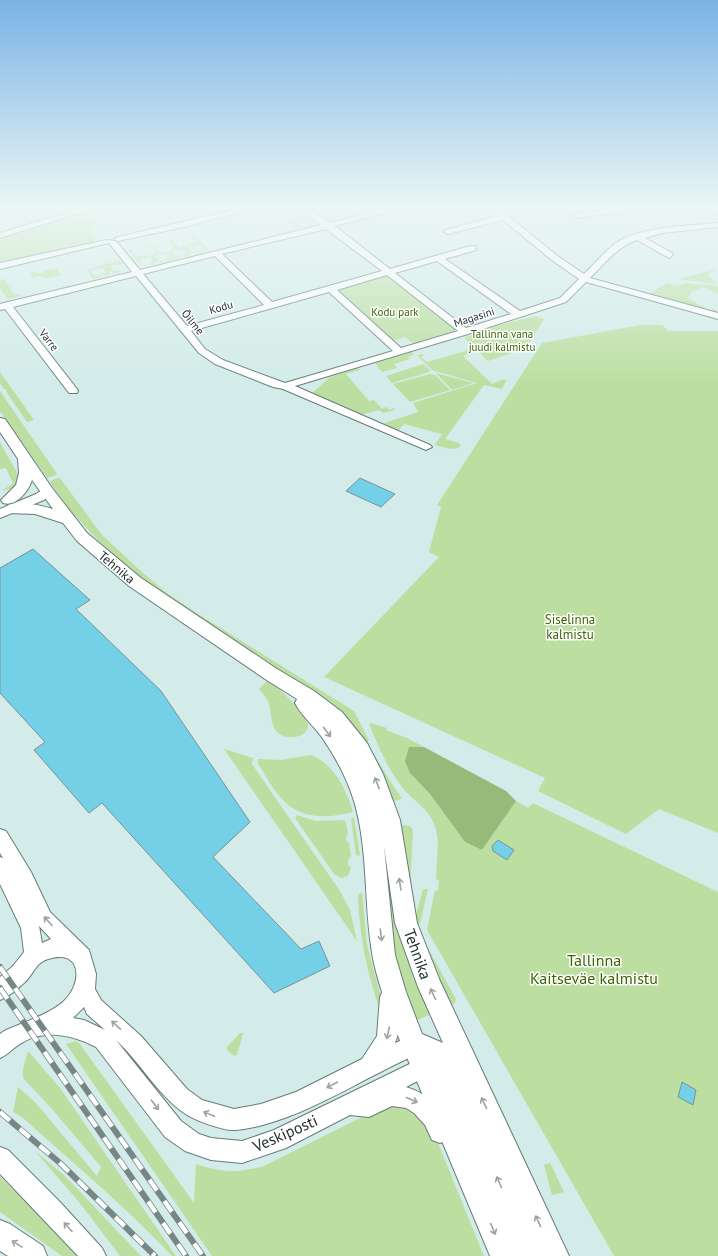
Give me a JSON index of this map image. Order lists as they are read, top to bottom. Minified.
{"streets":{"main road":["Tehnika"],"street":["Kodu","Magasini","Õilme","Varre","Veskiposti"]},"crossings":[["Kodu","Õilme"],["Magasini","Õilme"],["Tehnika","Veskiposti"]],"parks":["Kodu park","Tallinna vana juudi kalmistu","Siselinna kalmistu","Tallinna Kaitseväe kalmistu"]}
